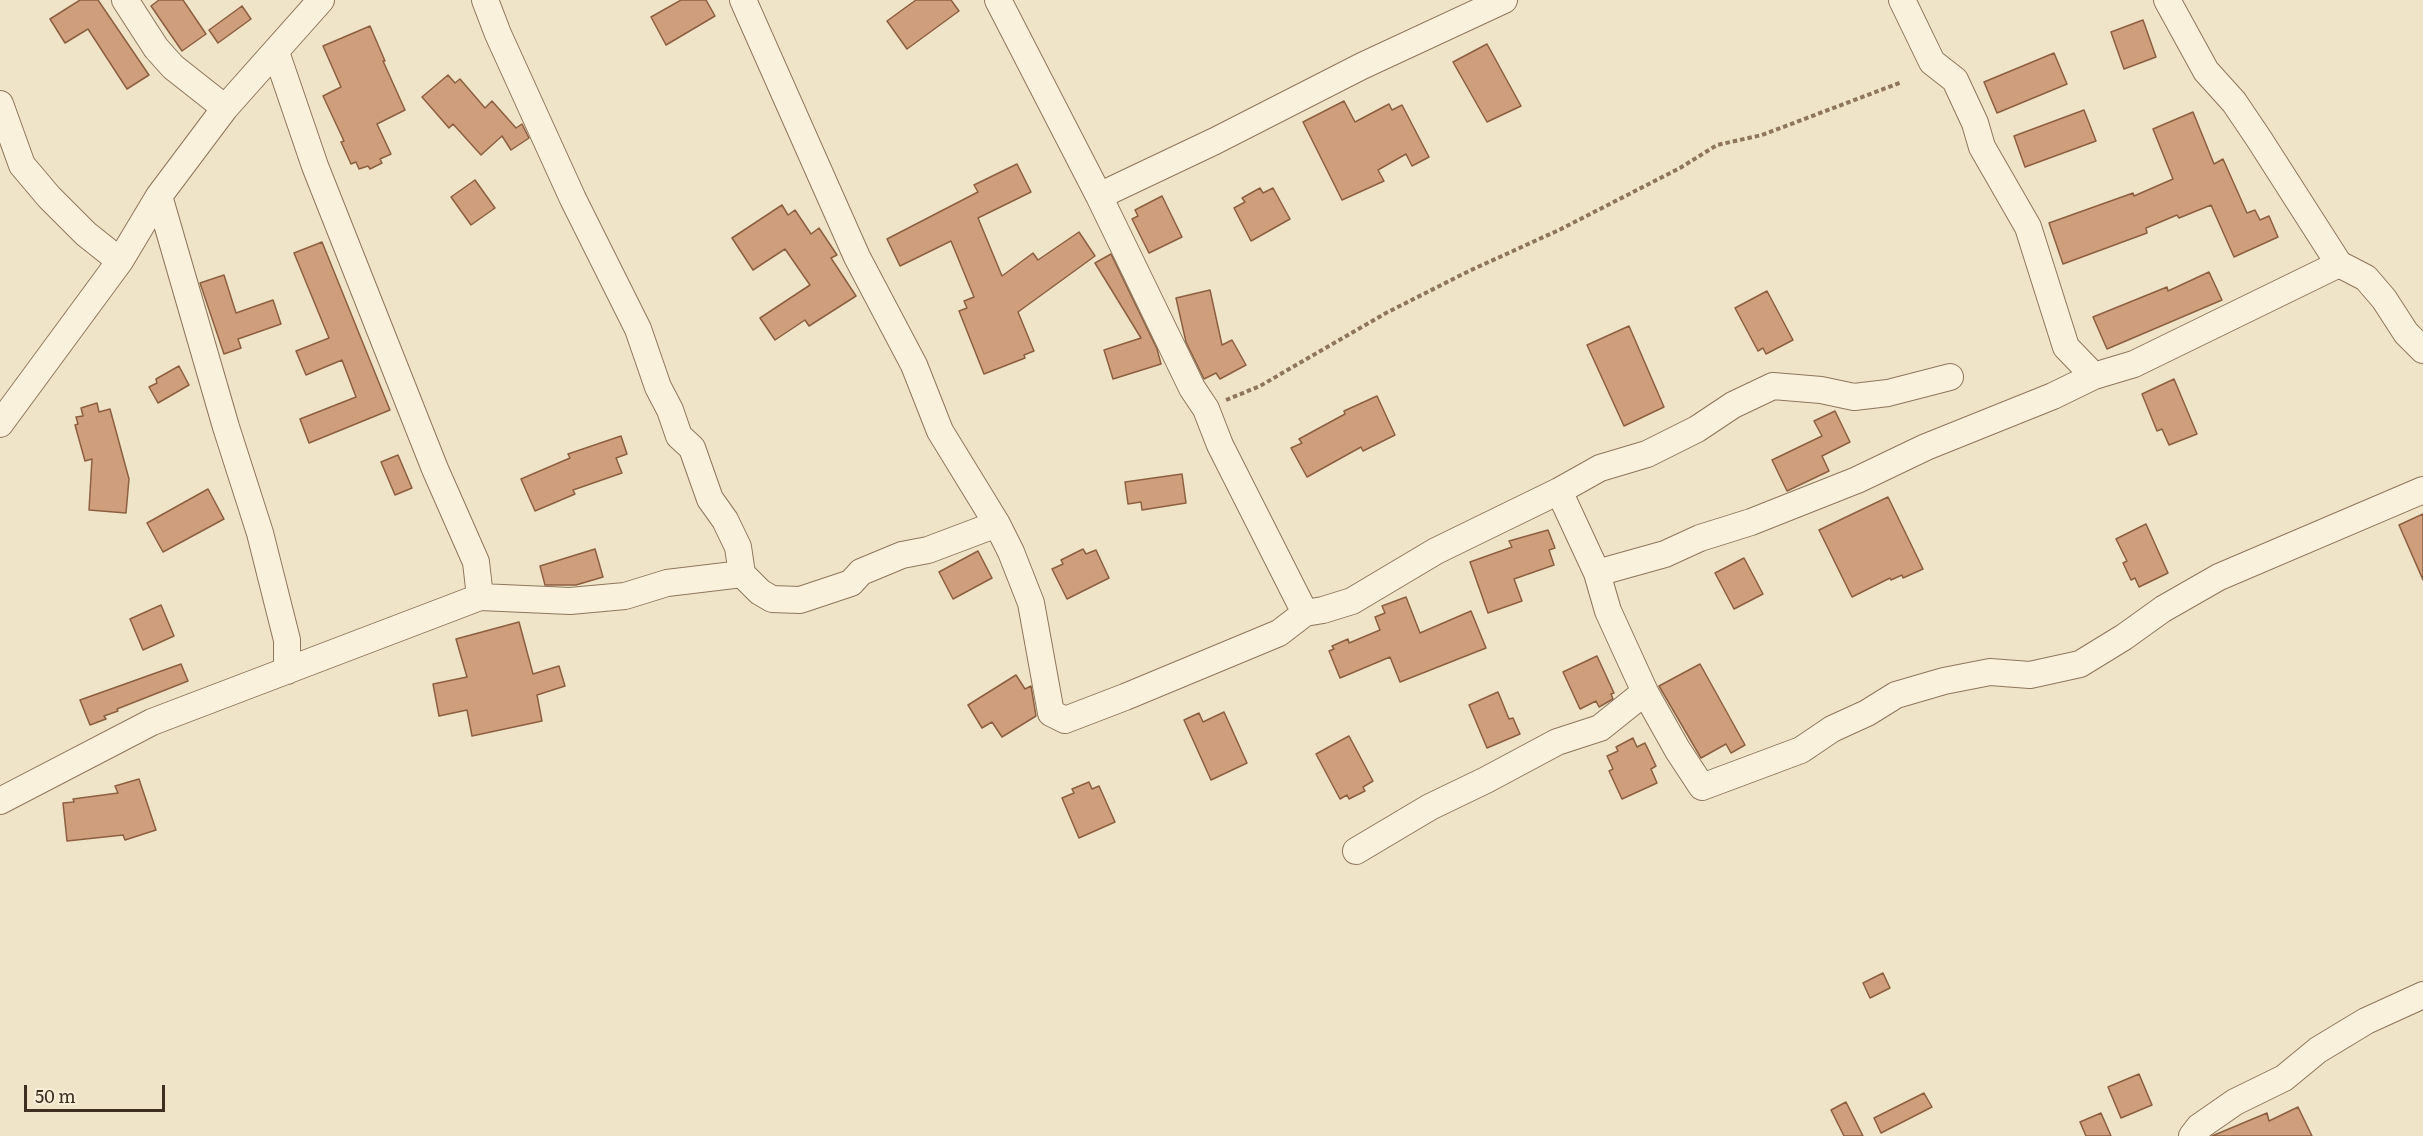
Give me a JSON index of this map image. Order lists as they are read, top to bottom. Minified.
{"scale_bar":"50 m"}
